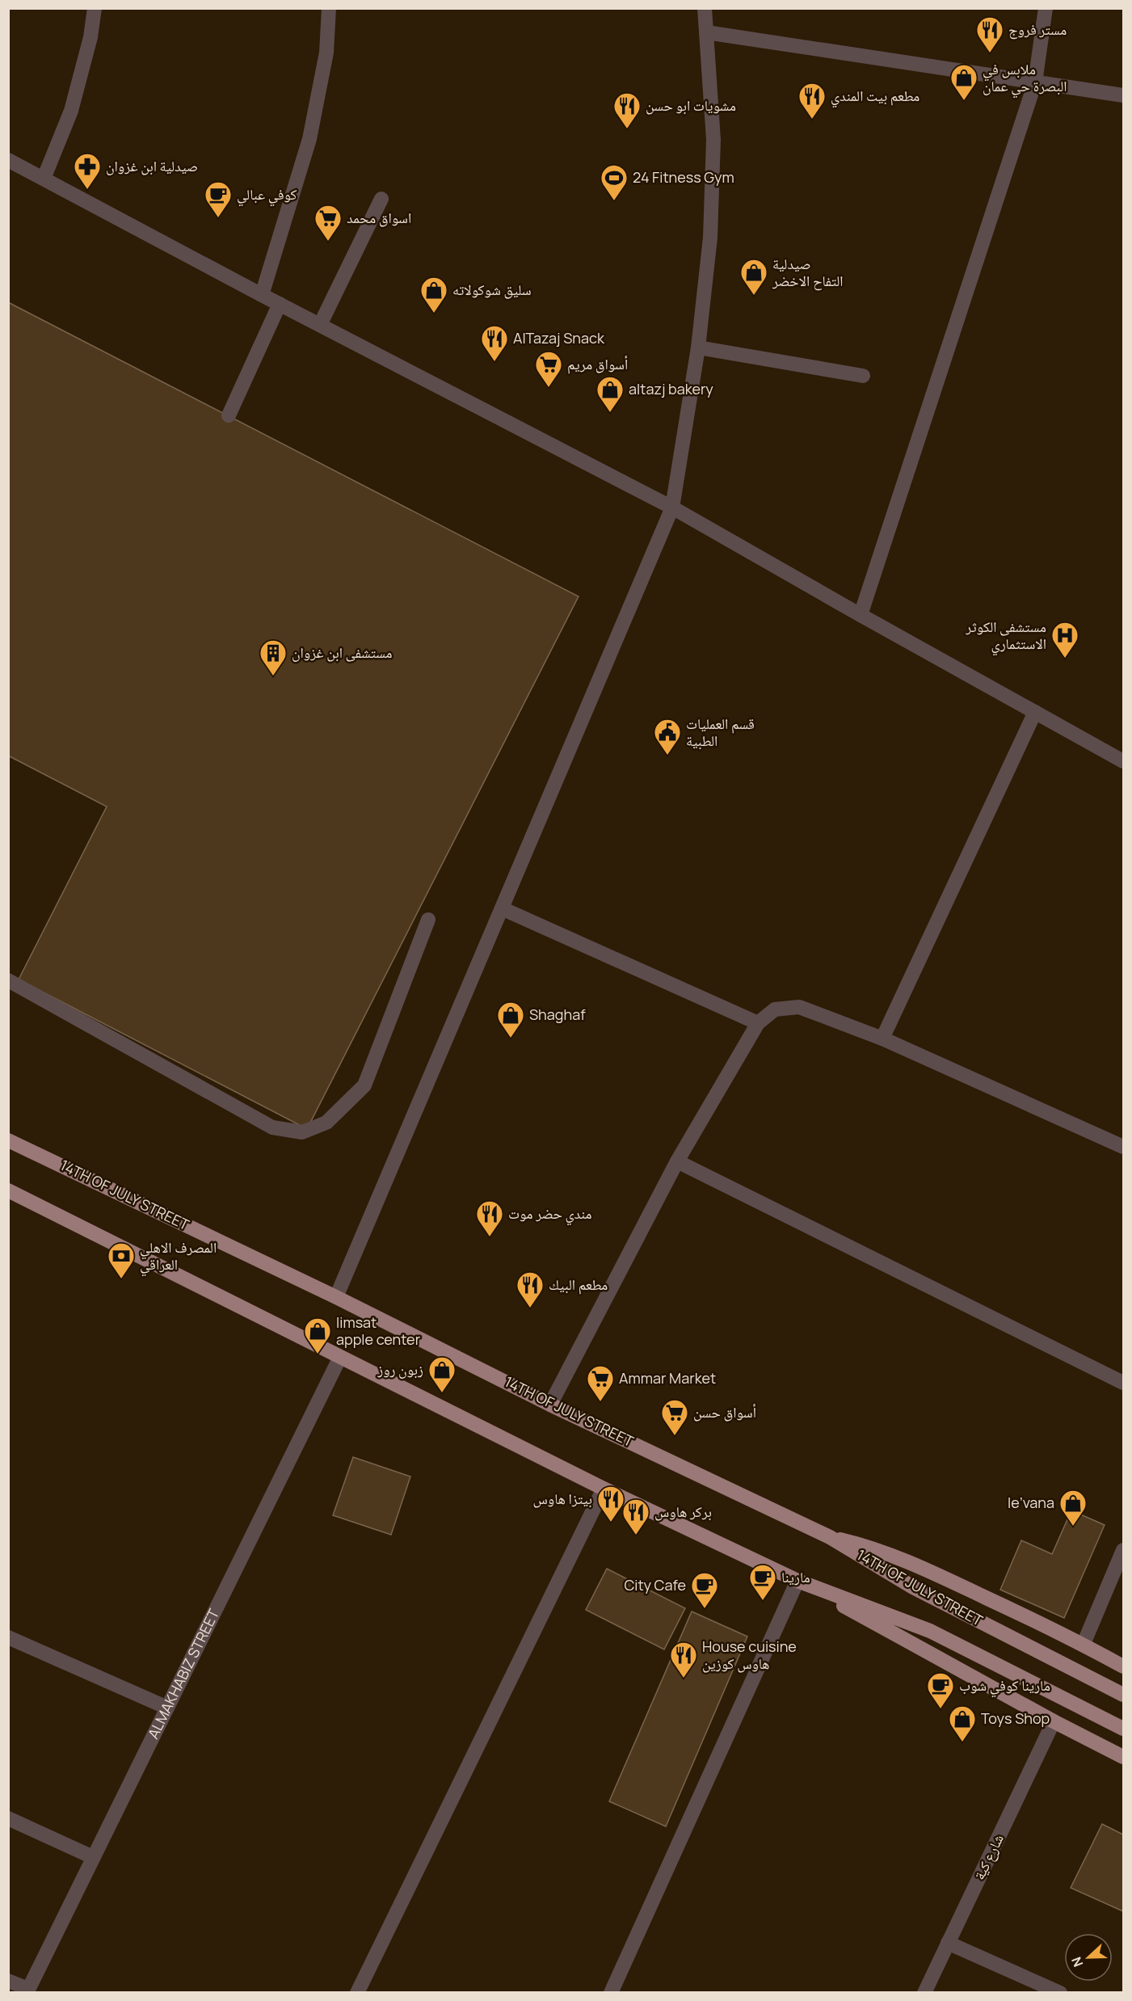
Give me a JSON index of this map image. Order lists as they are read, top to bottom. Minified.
{"streets":{"main road":["14TH OF JULY STREET"],"street":["ALMAKHABIZ STREET","شارع كية"]},"places":{"restaurant":["مستر فروج","مطعم بيت المندي","مشويات ابو حسن","AlTazaj Snack","مندي حضر موت","مطعم البيك","بيتزا هاوس","بركر هاوس","House cuisine هاوس كوزين"],"shop":["ملابس في البصرة حي عمان","صيدلية التفاح الاخضر","سليق شوكولاته","altazj bakery","Shaghaf","limsat apple center","زبون روز","le’vana","Toys Shop"],"pharmacy":["صيدلية ابن غزوان"],"sports":["24 Fitness Gym"],"cafe":["كوفي عبالي","مارينا","City Cafe","مارينا كوفي شوب"],"supermarket":["اسواق محمد","أسواق مريم","Ammar Market","أسواق حسن"],"hospital":["مستشفى الكوثر الاستثماري"],"building":["مستشفى ابن غزوان"],"public building":["قسم العمليات الطبية"],"bank":["المصرف الاهلي العراقي"]},"north":"left"}
